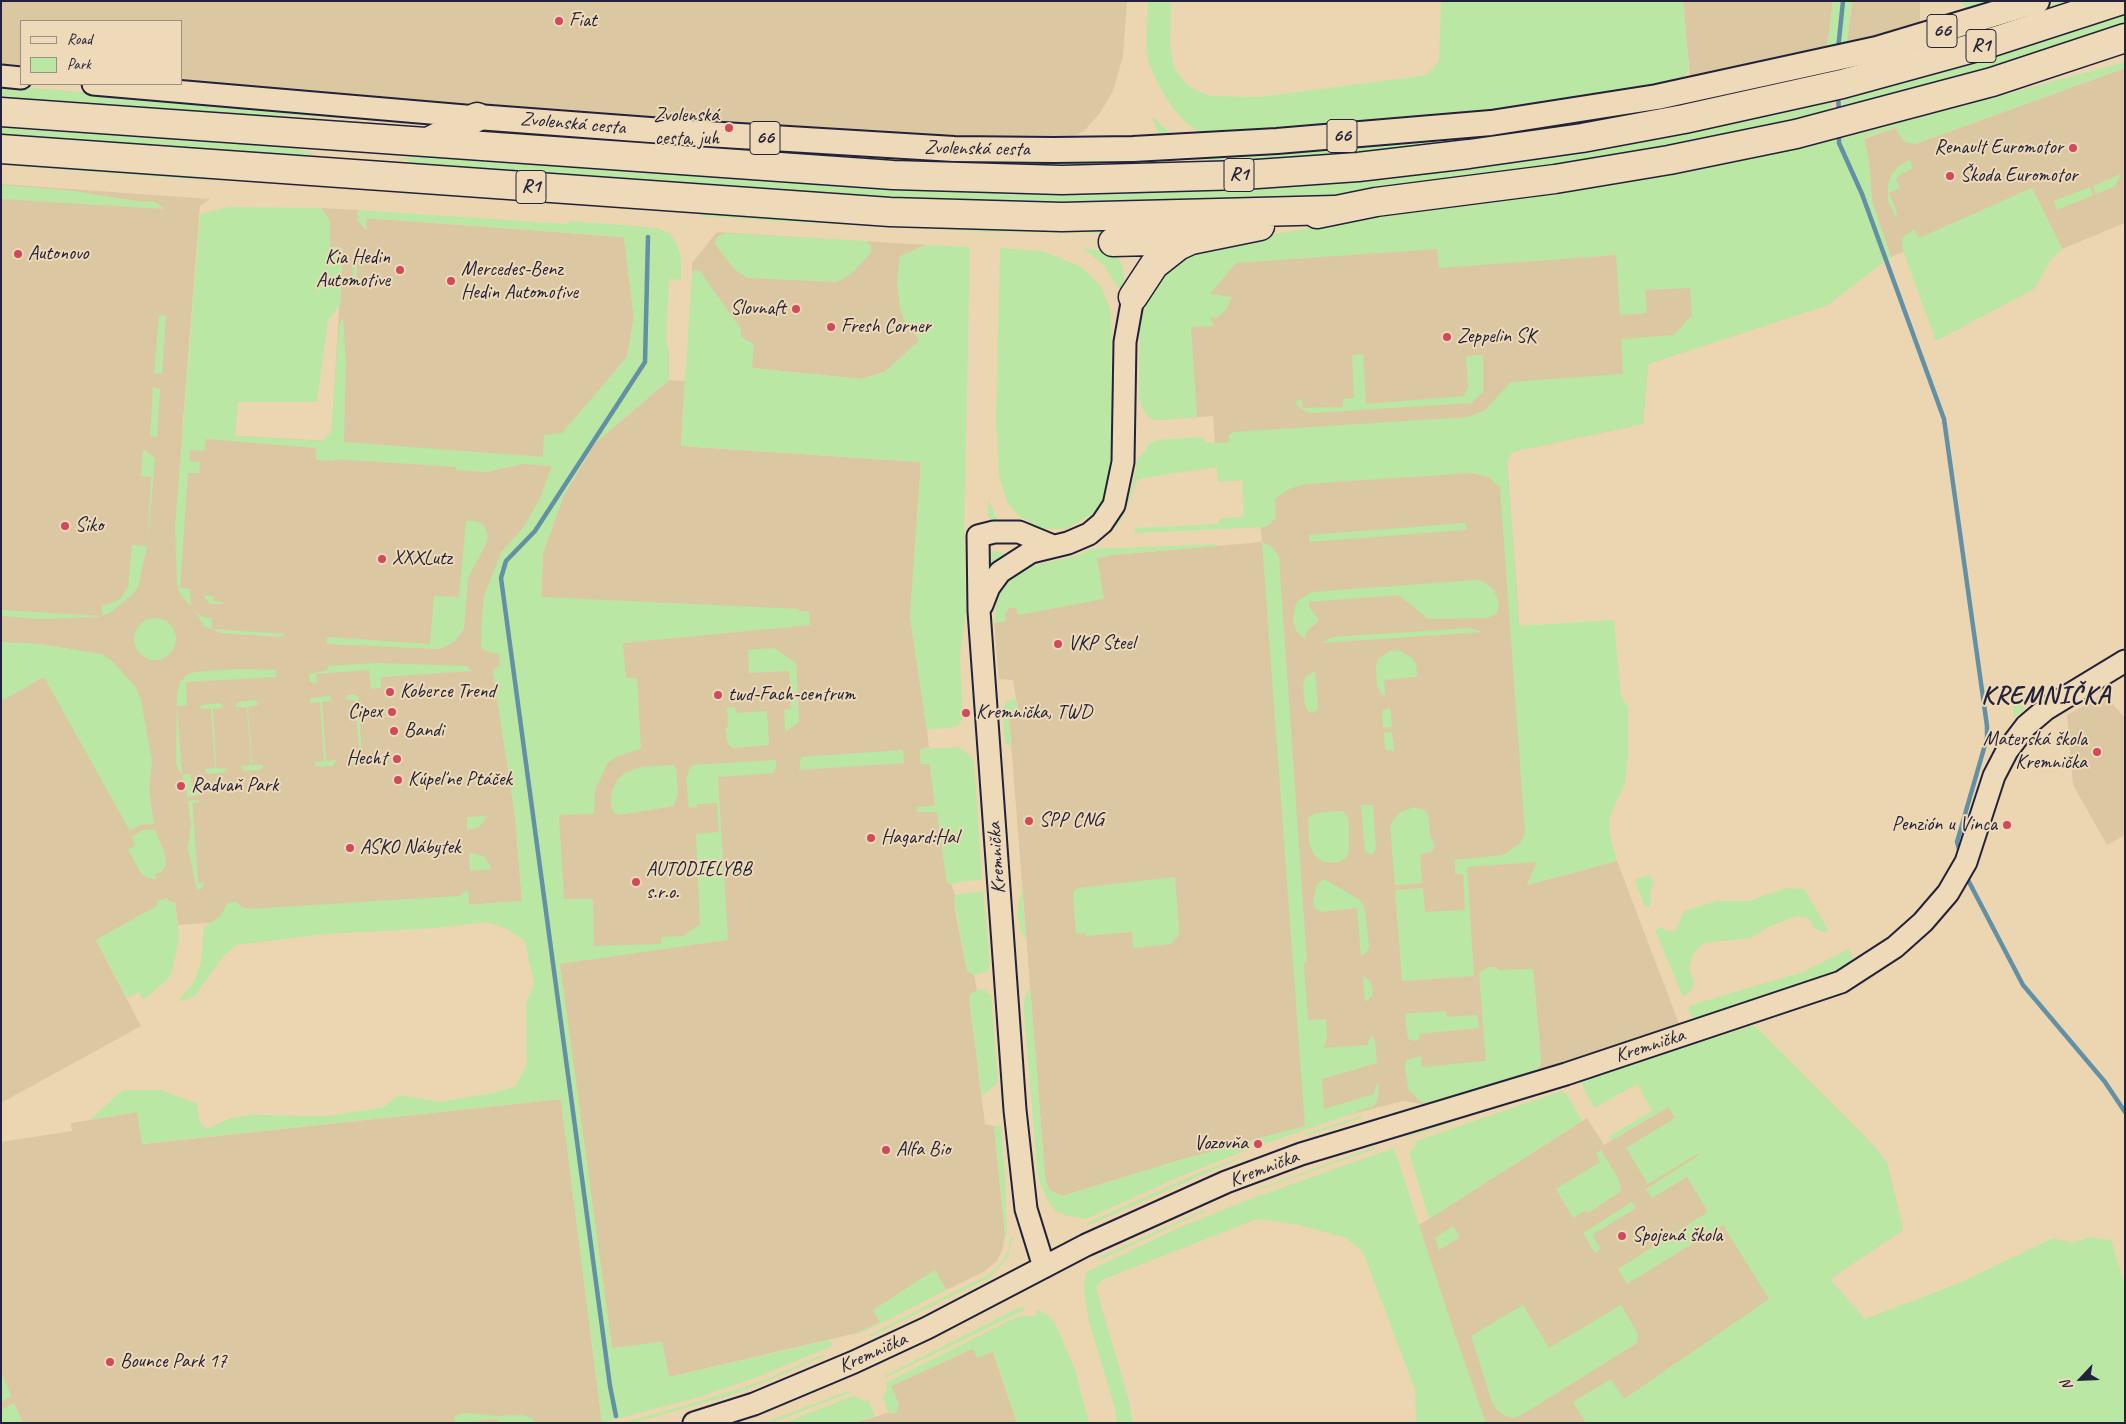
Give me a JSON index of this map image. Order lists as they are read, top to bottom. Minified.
{"streets":{"highway":["R1"],"main road":["66","Zvolenská cesta","Kremnička"]},"crossings":[["66","R1"],["66","Zvolenská cesta"],["R1","Zvolenská cesta"]],"districts":["KREMNIČKA"],"places":["Fiat","Zvolenská cesta, juh","Renault Euromotor","Škoda Euromotor","Autonovo","Kia Hedin Automotive","Mercedes-Benz Hedin Automotive","Slovnaft","Fresh Corner","Zeppelin SK","Siko","XXXLutz","VKP Steel","Koberce Trend","twd-Fach-centrum","Cipex","Kremnička, TWD","Bandi","Materská škola Kremnička","Hecht","Kúpeľne Ptáček","Radvaň Park","SPP CNG","Penzión u Vinca","Hagard:Hal","ASKO Nábytek","AUTODIELYBB s.r.o.","Vozovňa","Alfa Bio","Spojená škola","Bounce Park 17"],"legend":["Road","Park"],"north":"bottom left"}
